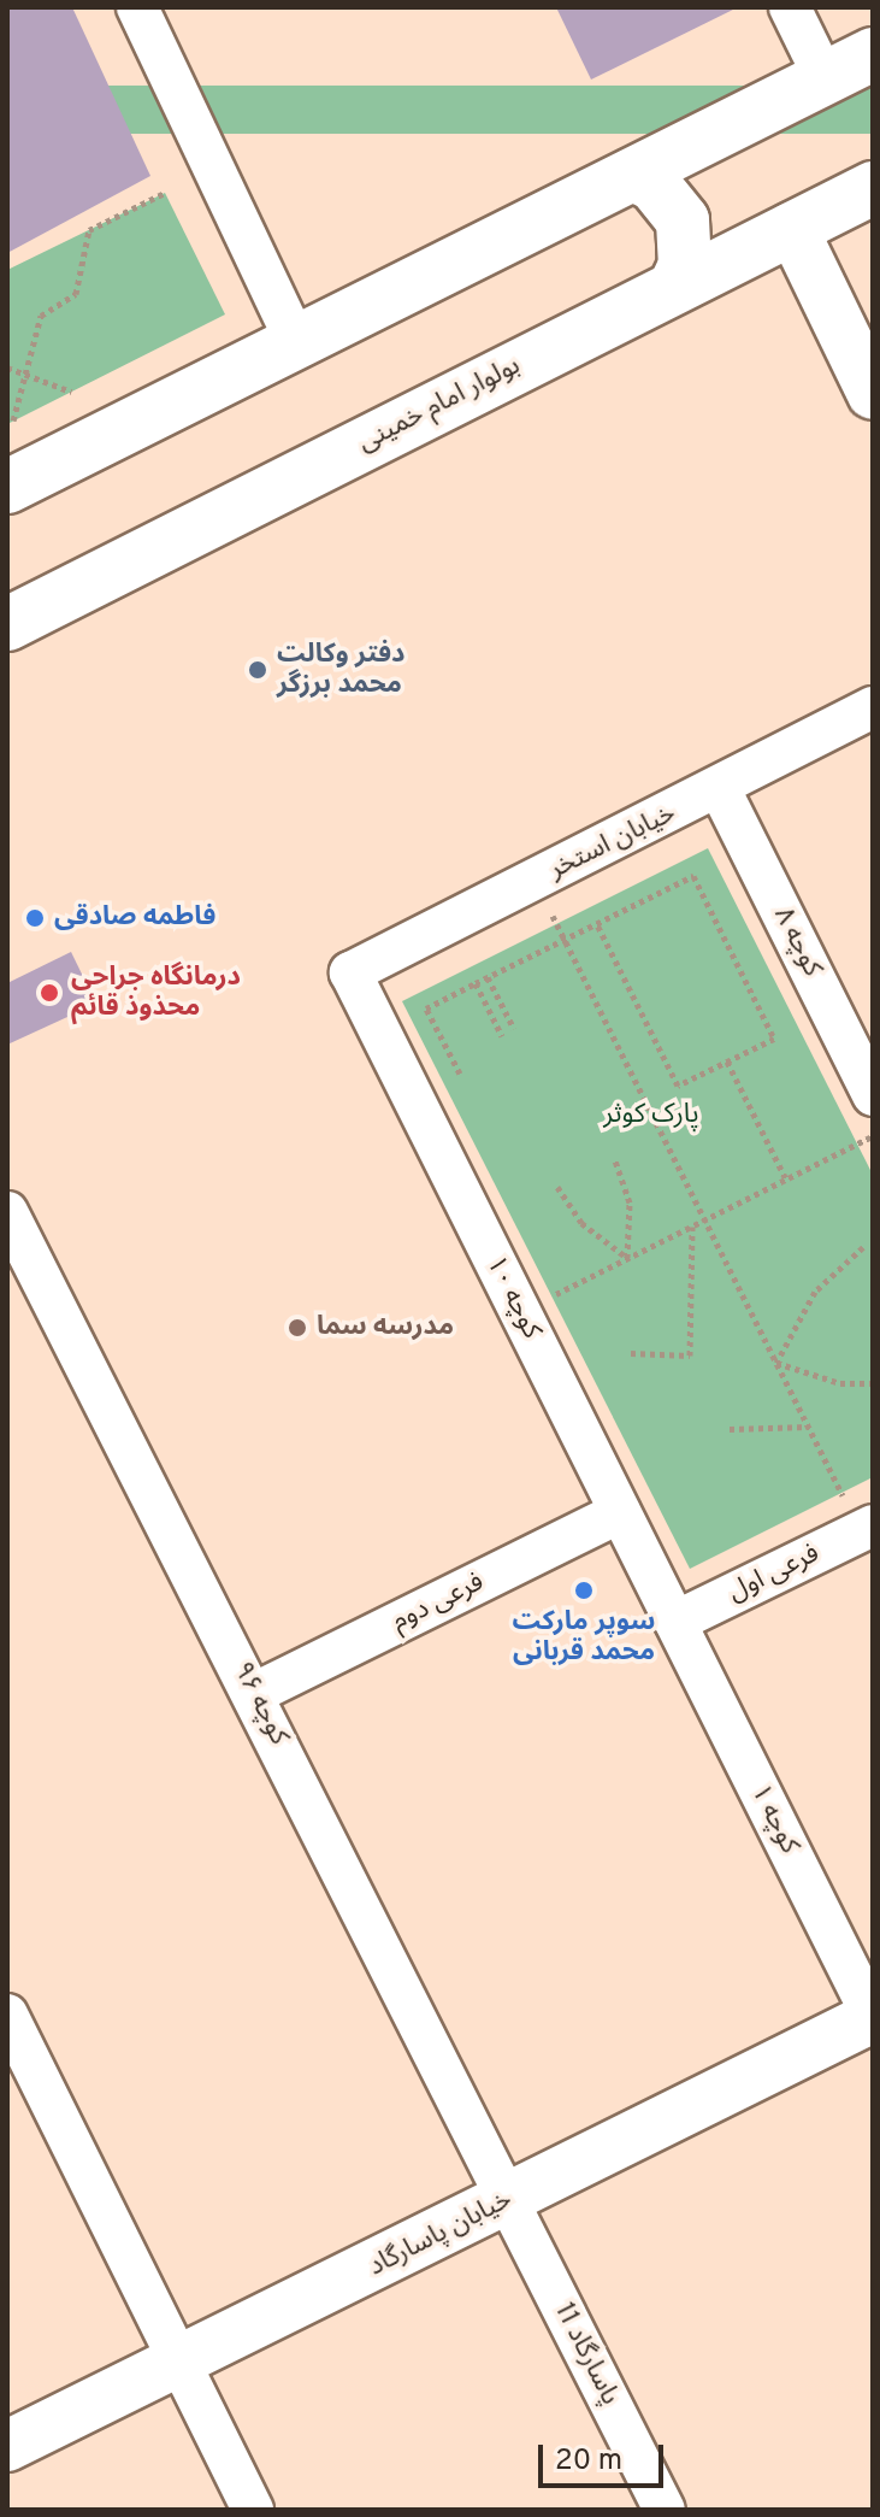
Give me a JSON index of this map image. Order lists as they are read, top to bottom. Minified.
{"streets":{"main road":["بولوار امام خمینی"],"street":["خیابان استخر","کوچه ۸","کوچه ۱۰","فرعی اول","فرعی دوم","کوچه ۹۶","کوچه ۱","خیابان پاسارگاد","پاسارگاد 11"]},"crossings":[["خیابان استخر","کوچه ۸"],["خیابان استخر","کوچه ۱۰"],["کوچه ۱۰","فرعی اول"],["کوچه ۱۰","فرعی دوم"],["کوچه ۱۰","کوچه ۱"],["فرعی اول","کوچه ۱"],["فرعی دوم","کوچه ۹۶"],["کوچه ۹۶","خیابان پاسارگاد"],["کوچه ۹۶","پاسارگاد 11"],["کوچه ۱","خیابان پاسارگاد"],["خیابان پاسارگاد","پاسارگاد 11"]],"parks":["پارک کوثر"],"places":["دفتر وکالت محمد برزگر","فاطمه صادقی","درمانگاه جراحی محذوذ قائم","مدرسه سما","سوپر مارکت محمد قربانی"],"scale_bar":"20 m"}
